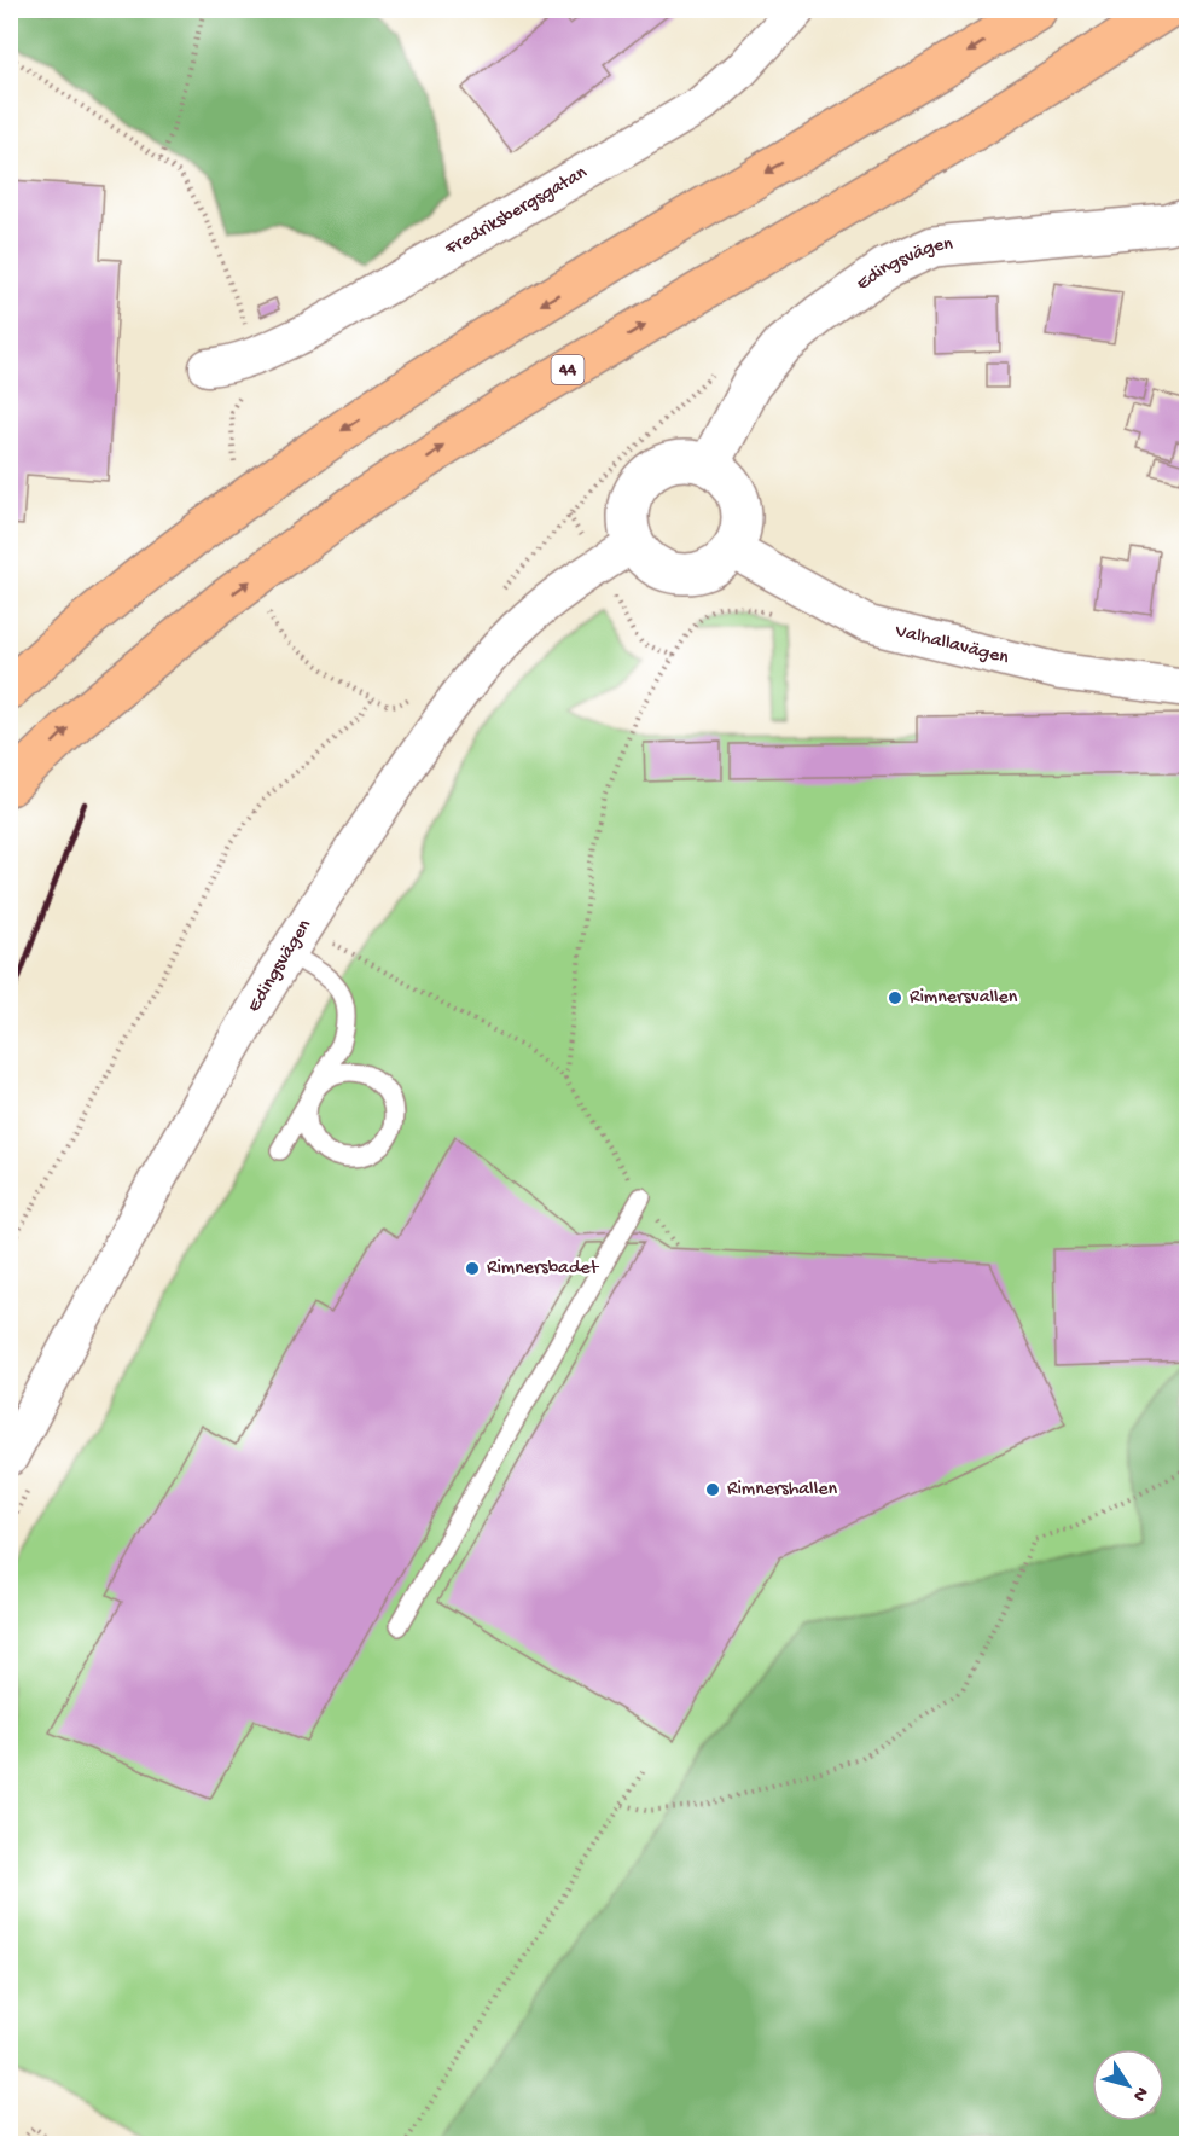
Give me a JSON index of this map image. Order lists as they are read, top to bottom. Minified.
{"streets":{"highway":["44"],"street":["Fredriksbergsgatan","Edingsvägen","Valhallavägen"]},"crossings":[["Edingsvägen","Valhallavägen"]],"places":["Rimnersvallen","Rimnersbadet","Rimnershallen"],"north":"bottom right"}
